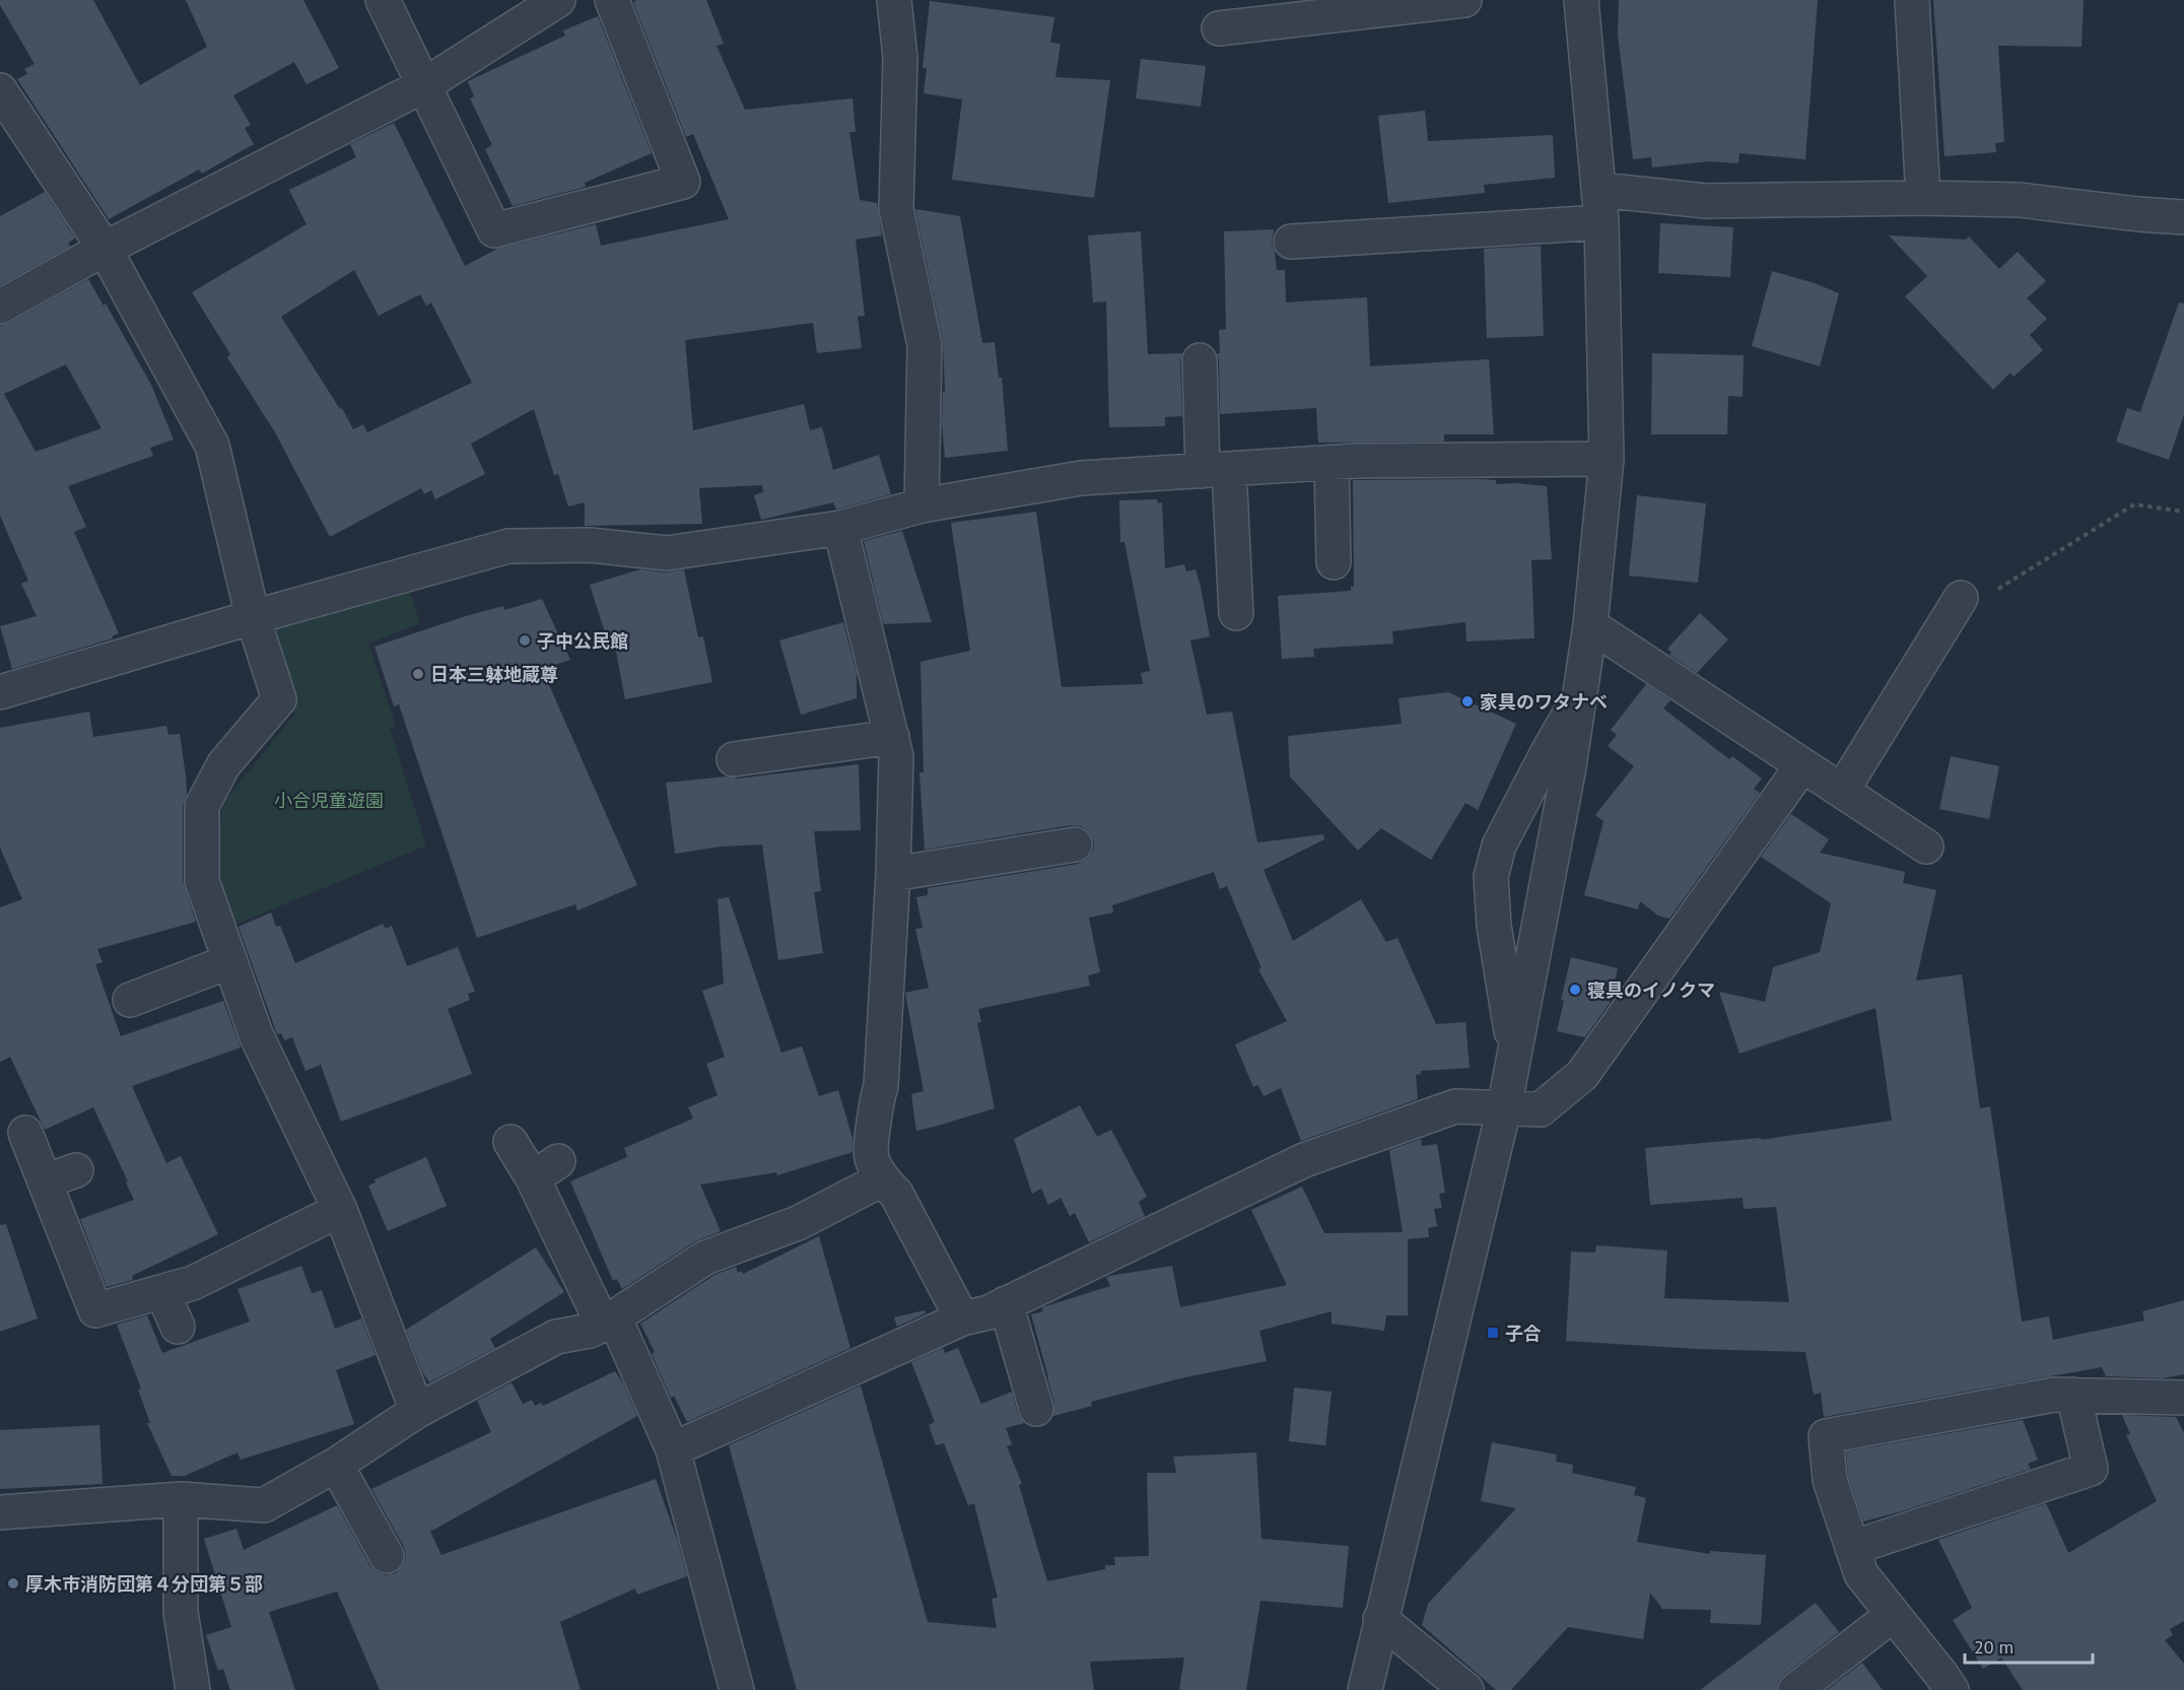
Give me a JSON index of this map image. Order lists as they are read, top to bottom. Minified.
{"parks":["小合児童遊園"],"places":{"other":["子中公民館","日本三躰地蔵尊","家具のワタナベ","寝具のイノクマ","厚木市消防団第４分団第５部"],"transit":["子合"]},"scale_bar":"20 m"}
